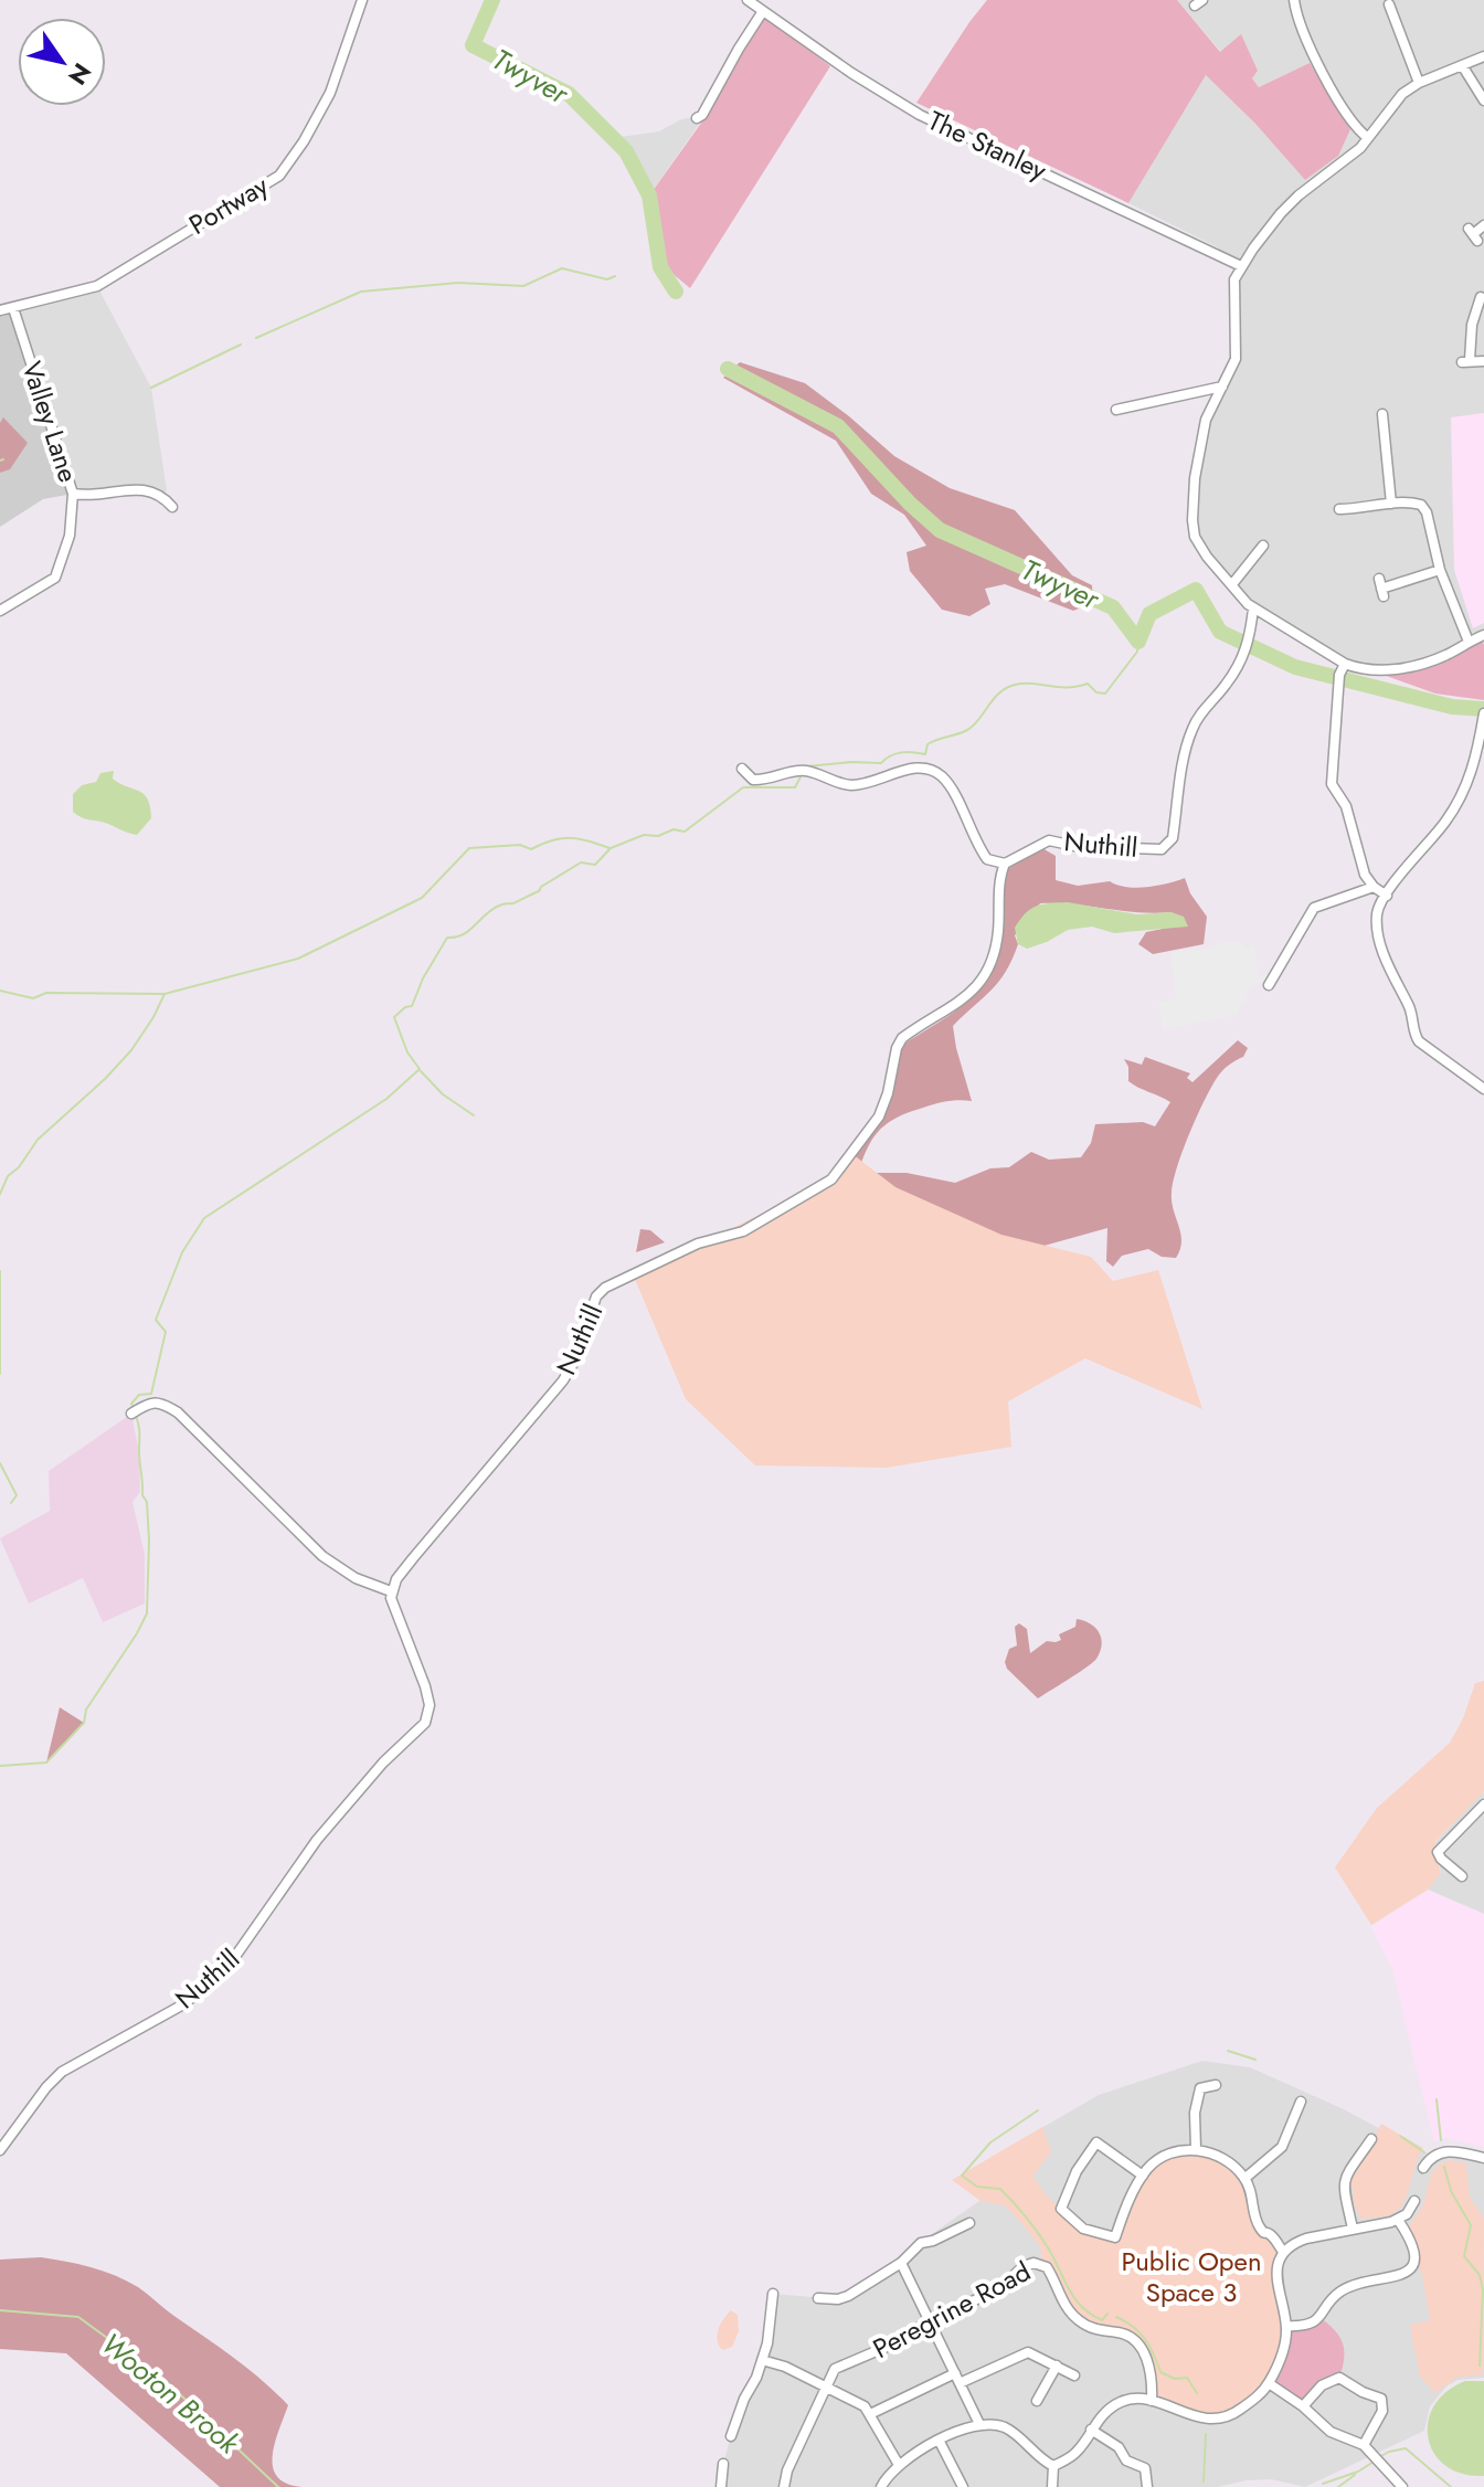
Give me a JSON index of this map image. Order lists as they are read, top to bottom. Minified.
{"streets":{"street":["The Stanley","Portway","Valley Lane","Nuthill","Peregrine Road"]},"crossings":[["Portway","Valley Lane"]],"water":["Twyver","Wooton Brook"],"parks":["Public Open Space 3"],"north":"bottom right"}
